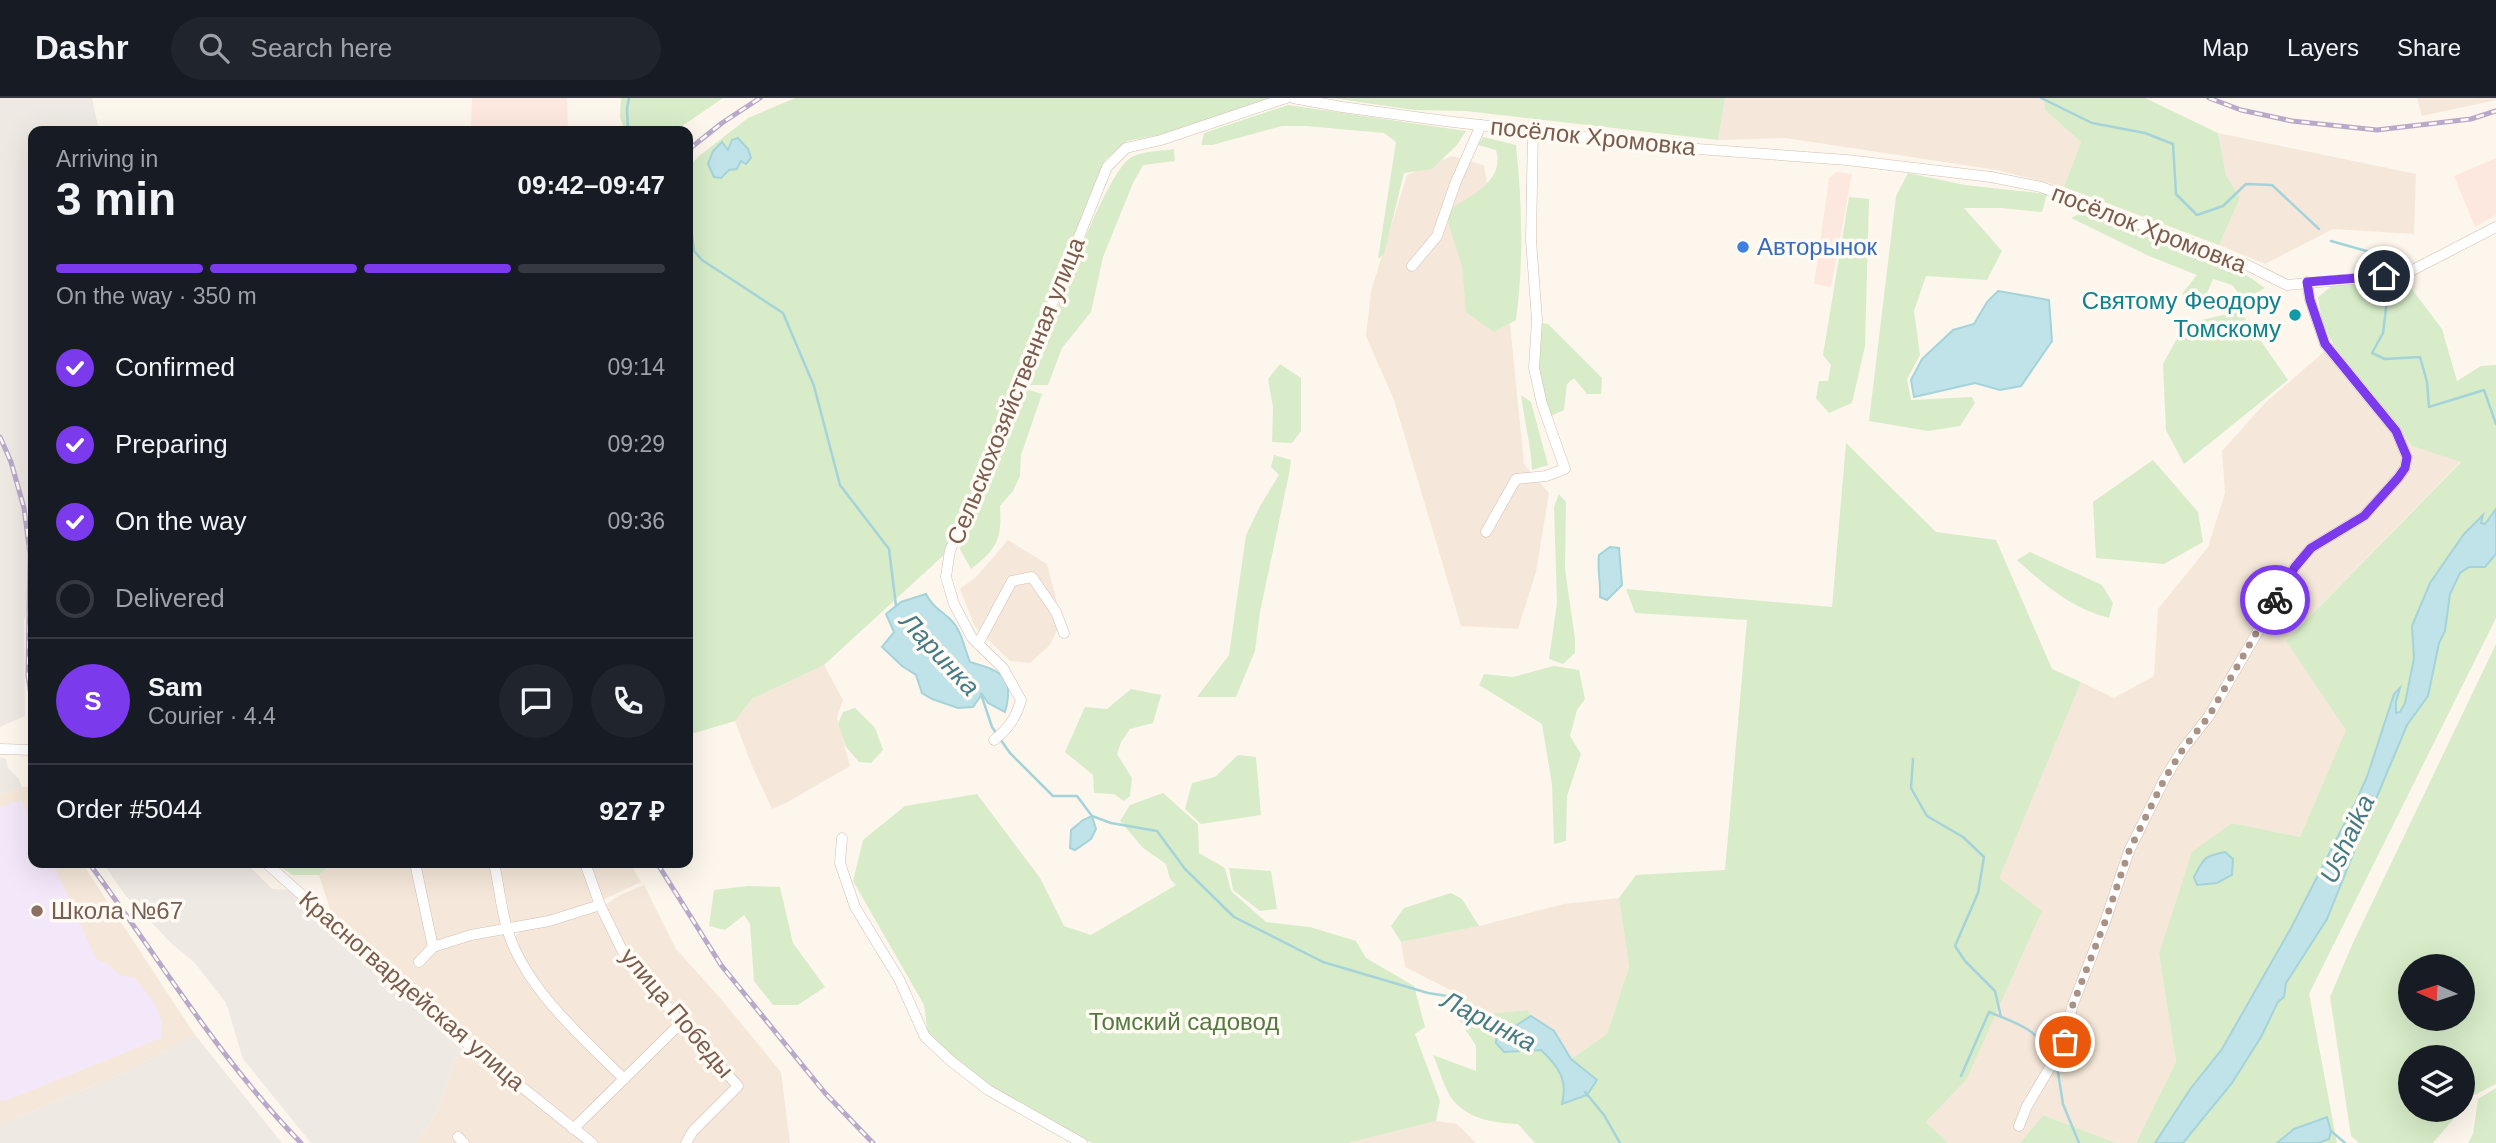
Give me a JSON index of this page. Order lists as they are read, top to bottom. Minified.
{"streets":{"street":["посёлок Хромовка","Сельскохозяйственная улица","Красногвардейская улица","улица Победы"]},"water":["Ларинка","Ushaika"],"parks":["Томский садовод"],"places":["Авторынок","Святому Феодору Томскому","Школа №67"],"north":"left","page":{"header":"Dashr","search":"Search here","nav":["Map","Layers","Share"],"heading":["3 min","Arriving in","09:42–09:47"],"panel":["Sam","Courier · 4.4","Order #5044","927 ₽"],"bar":"On the way · 350 m","list":[["Confirmed","09:14"],["Preparing","09:29"],["On the way","09:36"],"Delivered"],"round":"S"}}
